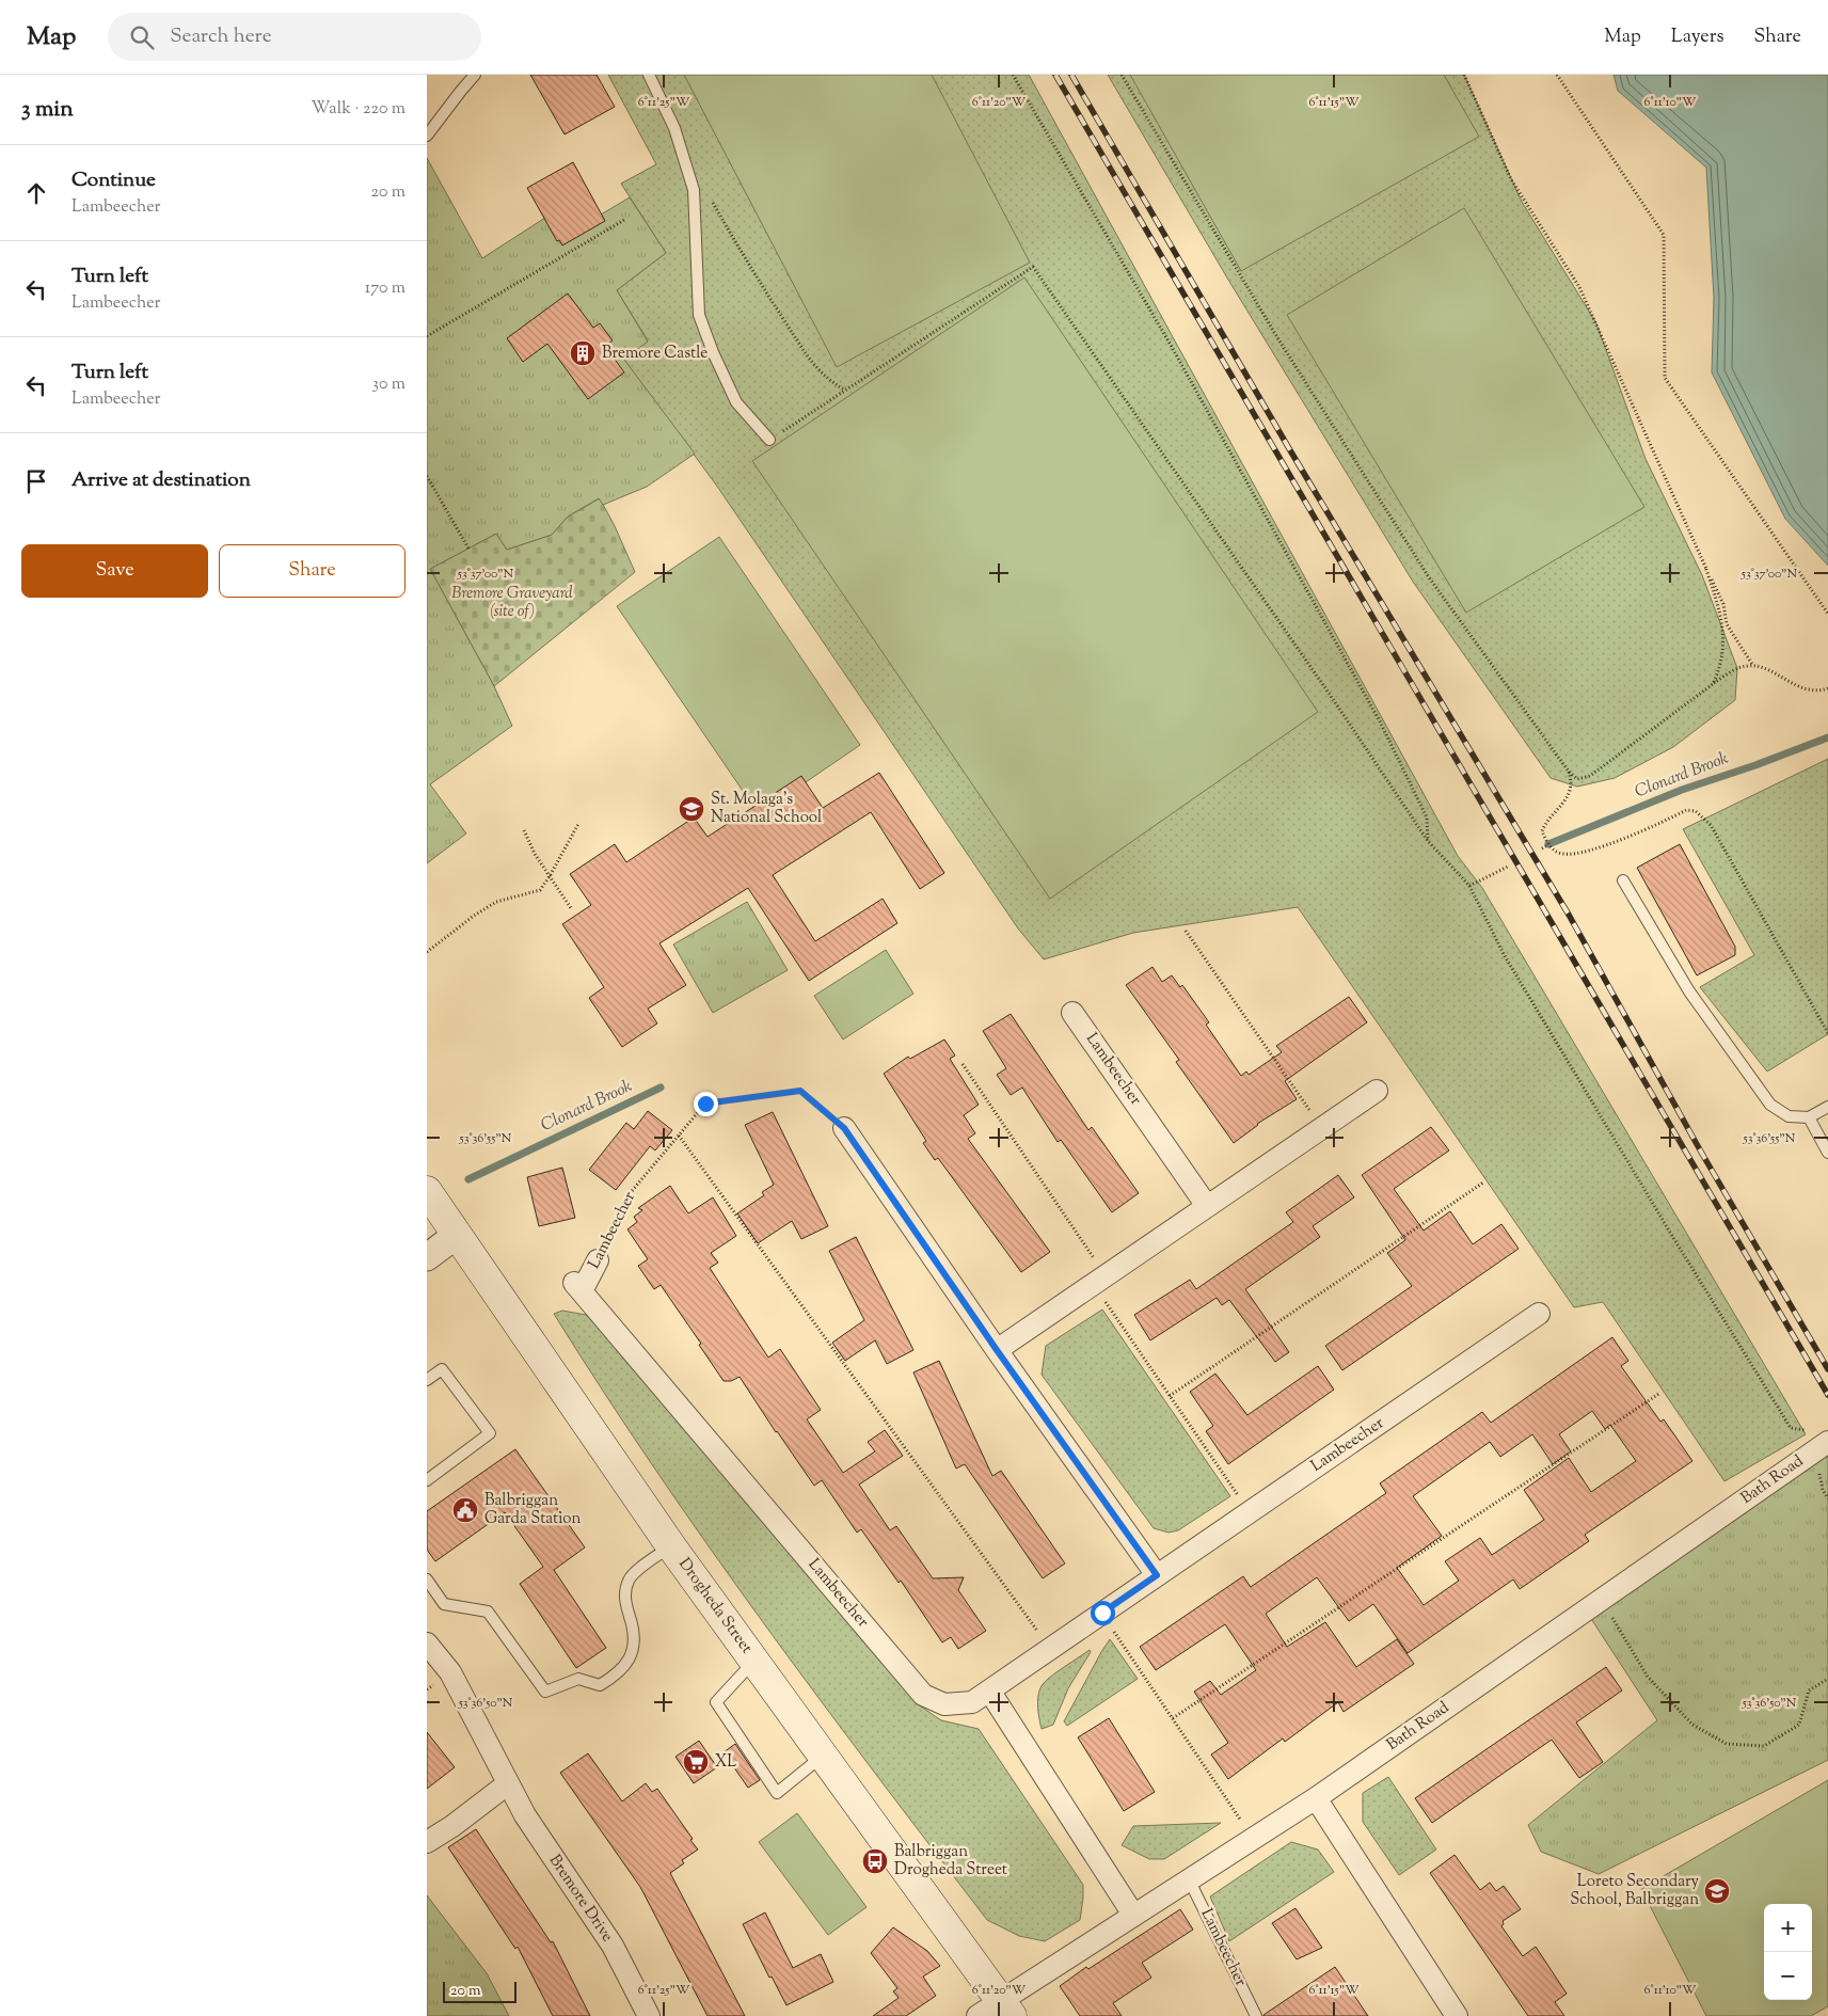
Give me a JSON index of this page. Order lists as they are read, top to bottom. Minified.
{"streets":{"main road":["Drogheda Street"],"street":["Lambeecher","Bath Road","Bremore Drive"]},"crossings":[["Lambeecher","Bath Road"],["Bath Road","Drogheda Street"]],"water":["Clonard Brook"],"parks":["Bremore Graveyard (site of)"],"places":{"building":["Bremore Castle"],"school or university":["St. Molaga's National School","Loreto Secondary School, Balbriggan"],"public building":["Balbriggan Garda Station"],"supermarket":["XL"],"bus stop":["Balbriggan Drogheda Street"]},"scale_bar":"20 m","page":{"header":"Map","search":"Search here","nav":["Map","Layers","Share"],"heading":["3 min","Walk · 220 m"],"list":[["Continue","Lambeecher","20 m"],["Turn left","Lambeecher","170 m"],["Turn left","Lambeecher","30 m"],"Arrive at destination"],"buttons":["Save","Share"],"map_buttons":["+","−"],"scale":"20 m"},"coordinates":["6°11'25\"W","6°11'20\"W","6°11'15\"W","6°11'10\"W","53°37'00\"N","53°36'55\"N","53°36'50\"N"]}
